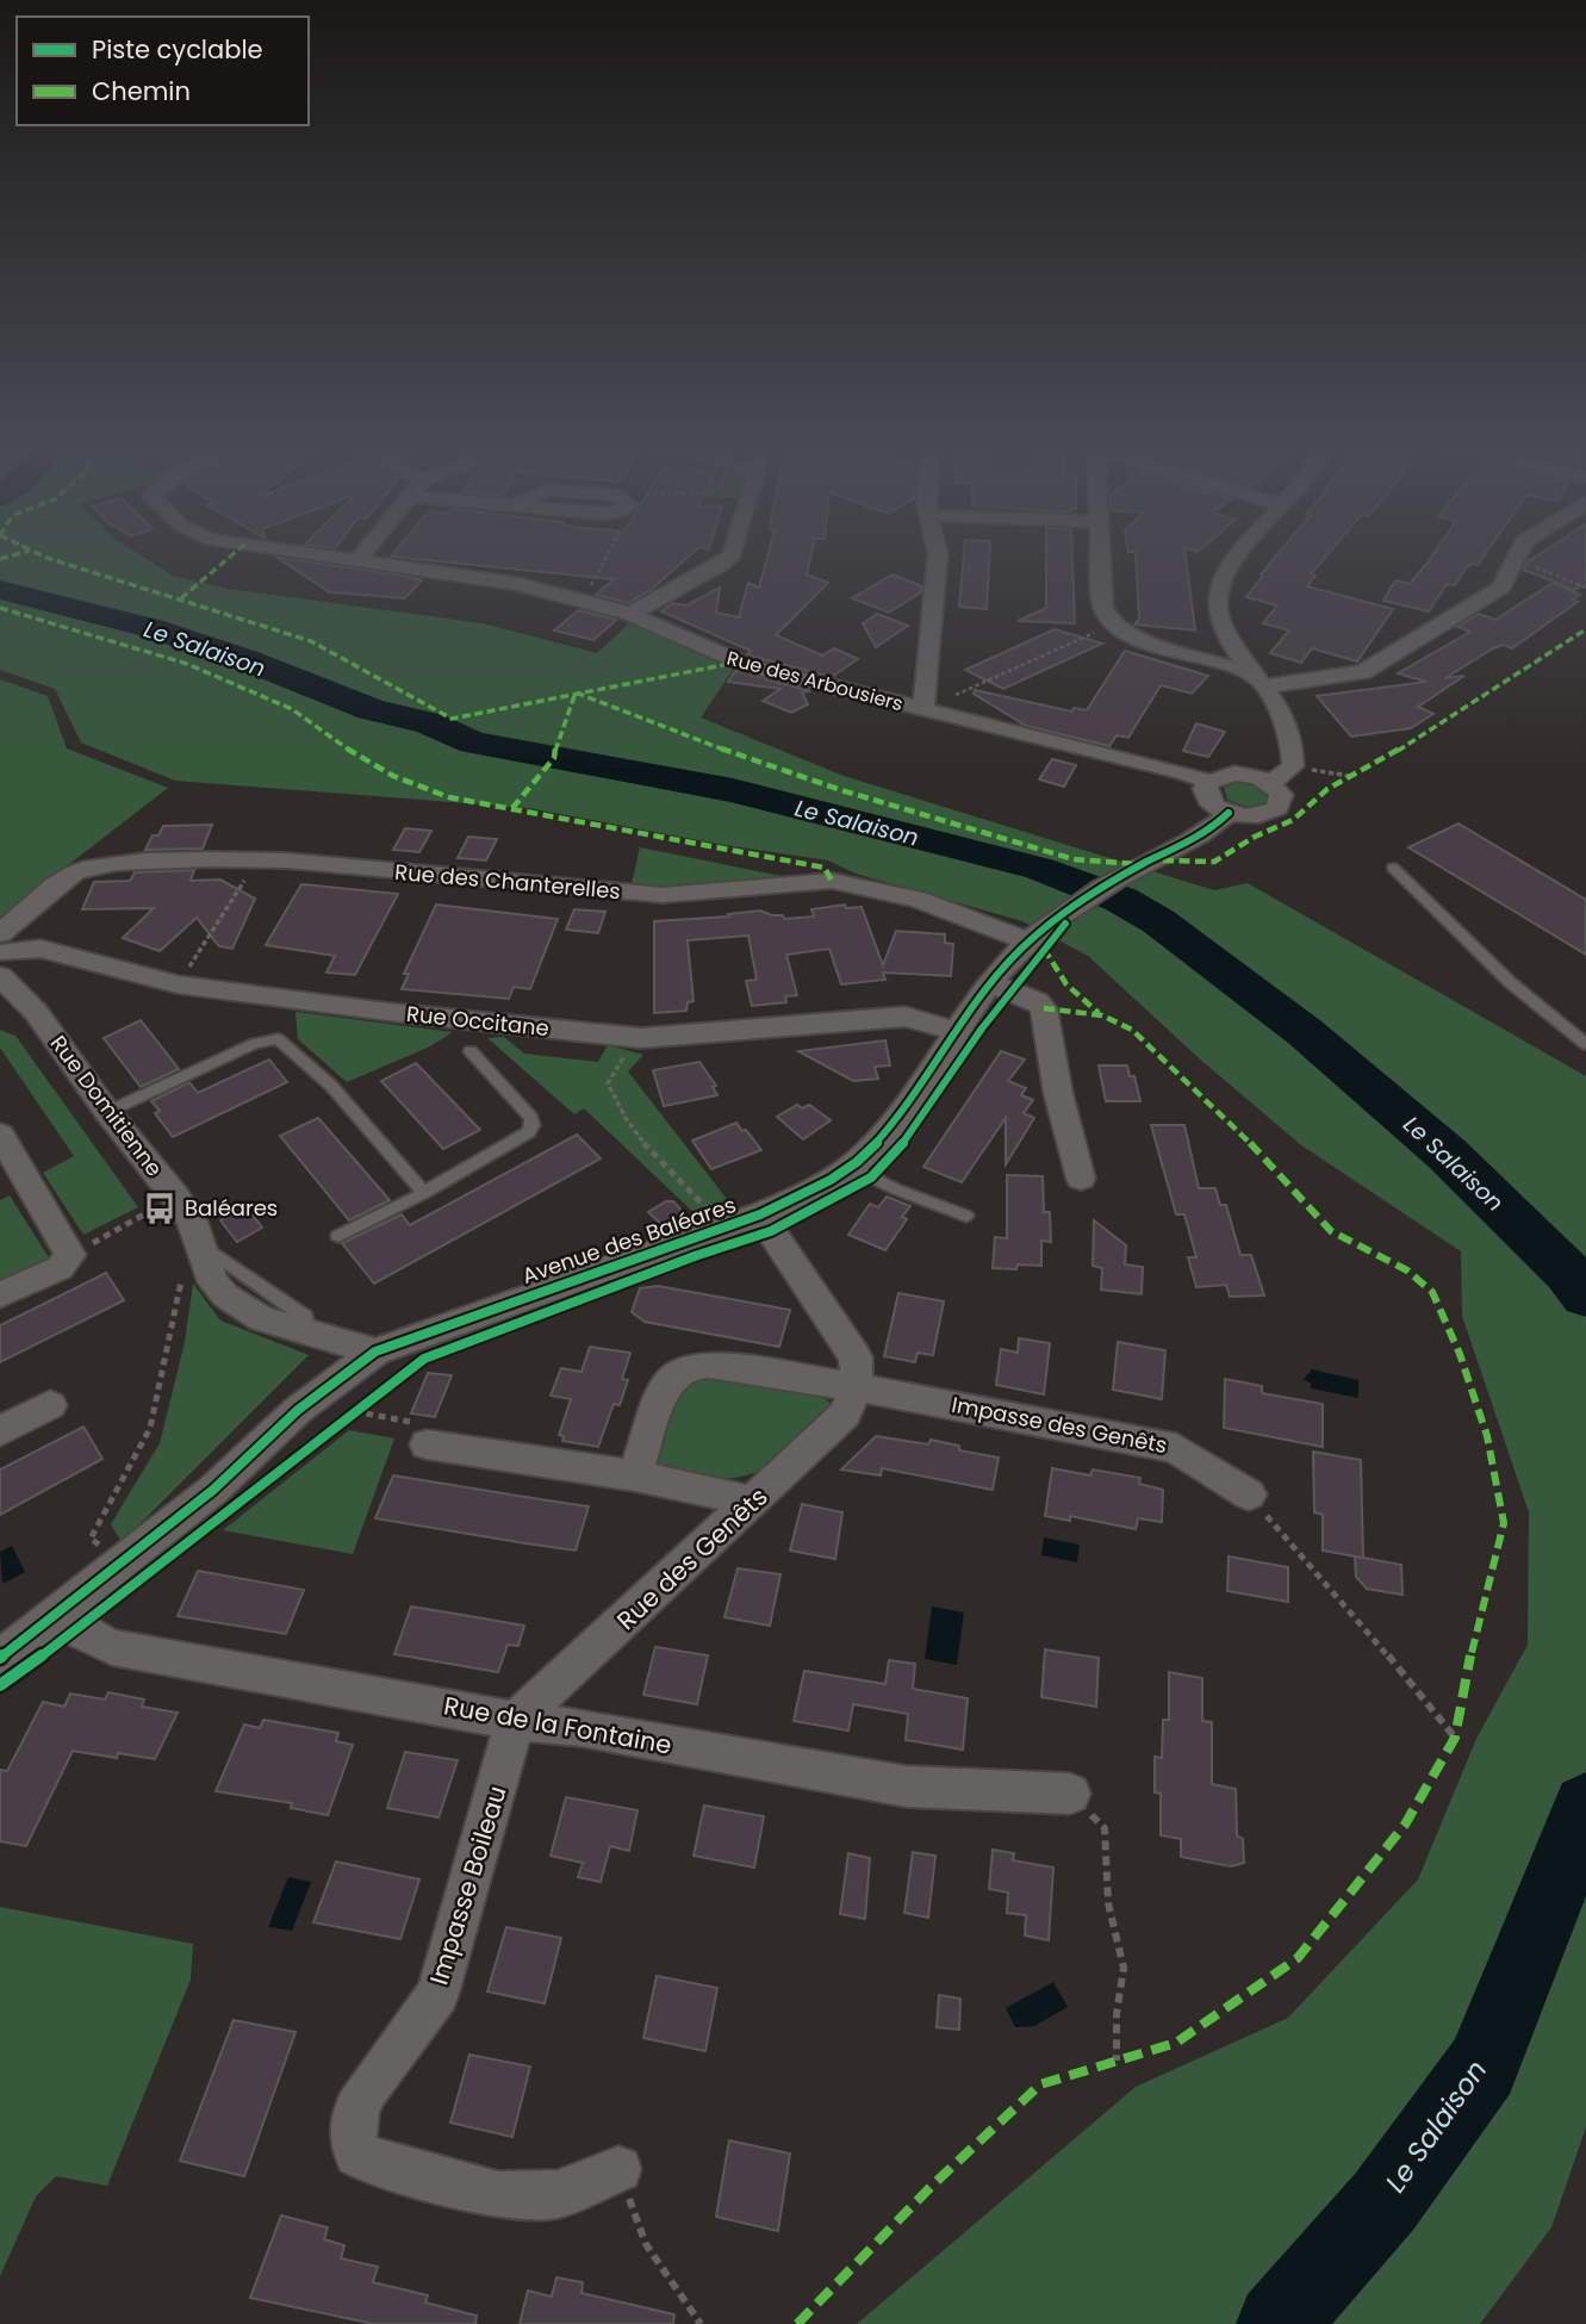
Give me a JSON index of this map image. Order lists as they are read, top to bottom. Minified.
{"streets":{"street":["Rue des Arbousiers","Rue des Chanterelles","Rue Occitane","Rue Domitienne","Avenue des Baléares","Impasse des Genêts","Rue des Genêts","Rue de la Fontaine","Impasse Boileau"]},"crossings":[["Rue des Chanterelles","Rue Occitane"],["Rue des Chanterelles","Rue Domitienne"],["Rue des Chanterelles","Avenue des Baléares"],["Rue Occitane","Rue Domitienne"],["Rue Occitane","Avenue des Baléares"],["Rue Domitienne","Avenue des Baléares"],["Avenue des Baléares","Rue de la Fontaine"],["Impasse des Genêts","Rue des Genêts"],["Rue des Genêts","Rue de la Fontaine"],["Rue des Genêts","Impasse Boileau"],["Rue de la Fontaine","Impasse Boileau"]],"water":["Le Salaison"],"places":{"bus stop":["Baléares"]},"legend":["Piste cyclable","Chemin"]}
